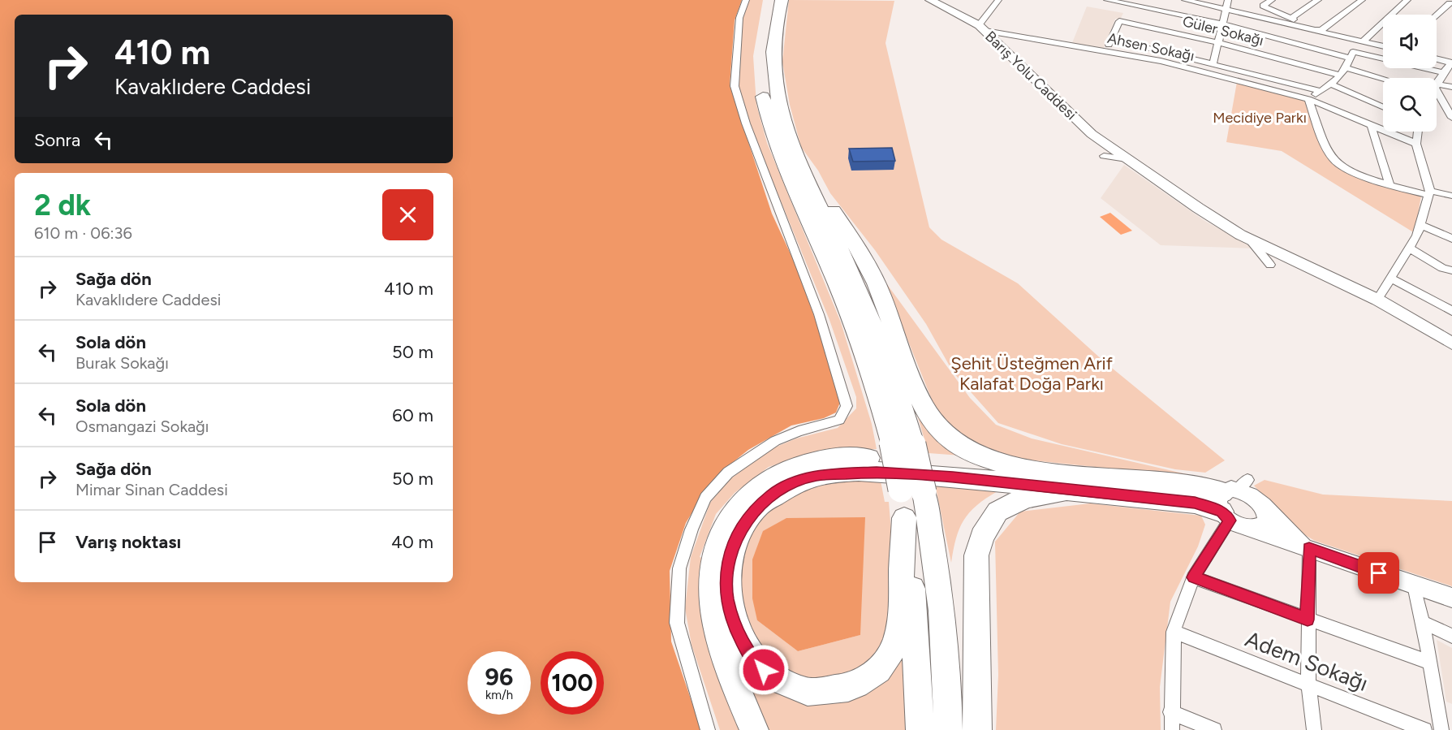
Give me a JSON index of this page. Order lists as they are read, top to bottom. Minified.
{"streets":{"main road":["Barış Yolu Caddesi"],"street":["Güler Sokağı","Ahsen Sokağı","Adem Sokağı"]},"crossings":[["Ahsen Sokağı","Barış Yolu Caddesi"]],"parks":["Mecidiye Parkı","Şehit Üsteğmen Arif Kalafat Doğa Parkı"],"page":{"turn":["410 m","Kavaklıdere Caddesi"],"then":"Sonra","heading":["2 dk","610 m · 06:36"],"list":[{"name":"Sağa dön","note":"Kavaklıdere Caddesi","value":"410 m"},{"name":"Sola dön","note":"Burak Sokağı","value":"50 m"},{"name":"Sola dön","note":"Osmangazi Sokağı","value":"60 m"},{"name":"Sağa dön","note":"Mimar Sinan Caddesi","value":"50 m"},{"name":"Varış noktası","value":"40 m"}],"speed":"96 km/h","limit":"100"}}
